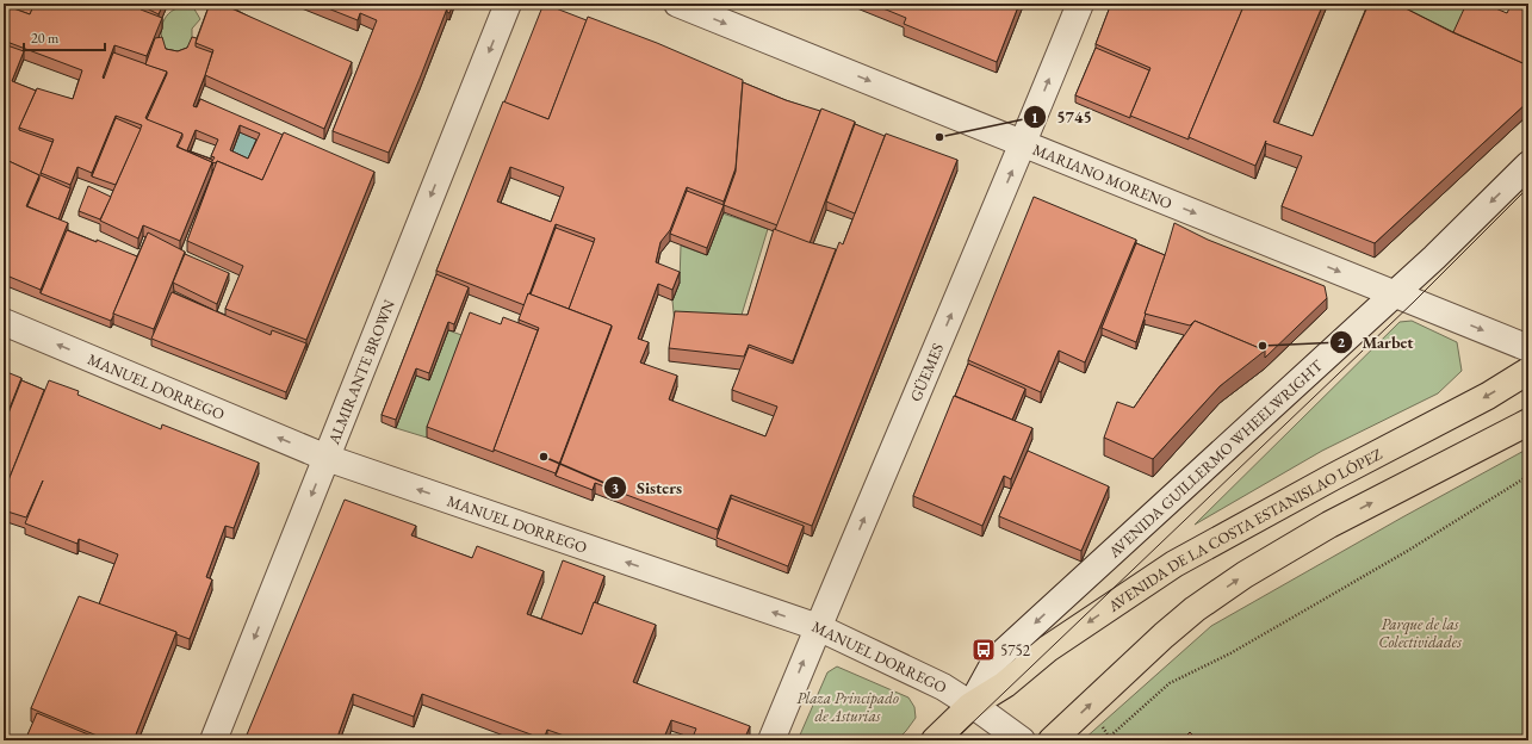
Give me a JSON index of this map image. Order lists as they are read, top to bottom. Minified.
{"streets":{"main road":["AVENIDA GUILLERMO WHEELWRIGHT","AVENIDA DE LA COSTA ESTANISLAO LÓPEZ"],"street":["MARIANO MORENO","ALMIRANTE BROWN","GÜEMES","MANUEL DORREGO"]},"crossings":[["MARIANO MORENO","GÜEMES"],["MARIANO MORENO","AVENIDA GUILLERMO WHEELWRIGHT"],["ALMIRANTE BROWN","MANUEL DORREGO"],["GÜEMES","MANUEL DORREGO"],["MANUEL DORREGO","AVENIDA GUILLERMO WHEELWRIGHT"],["MANUEL DORREGO","AVENIDA DE LA COSTA ESTANISLAO LÓPEZ"],["AVENIDA GUILLERMO WHEELWRIGHT","AVENIDA DE LA COSTA ESTANISLAO LÓPEZ"]],"one_way":["MARIANO MORENO","ALMIRANTE BROWN","GÜEMES","MANUEL DORREGO","AVENIDA GUILLERMO WHEELWRIGHT"],"parks":["Parque de las Colectividades","Plaza Principado de Asturias"],"places":{"other":["5745","Marbet","Sisters"],"bus stop":["5752"]},"scale_bar":"20 m"}
